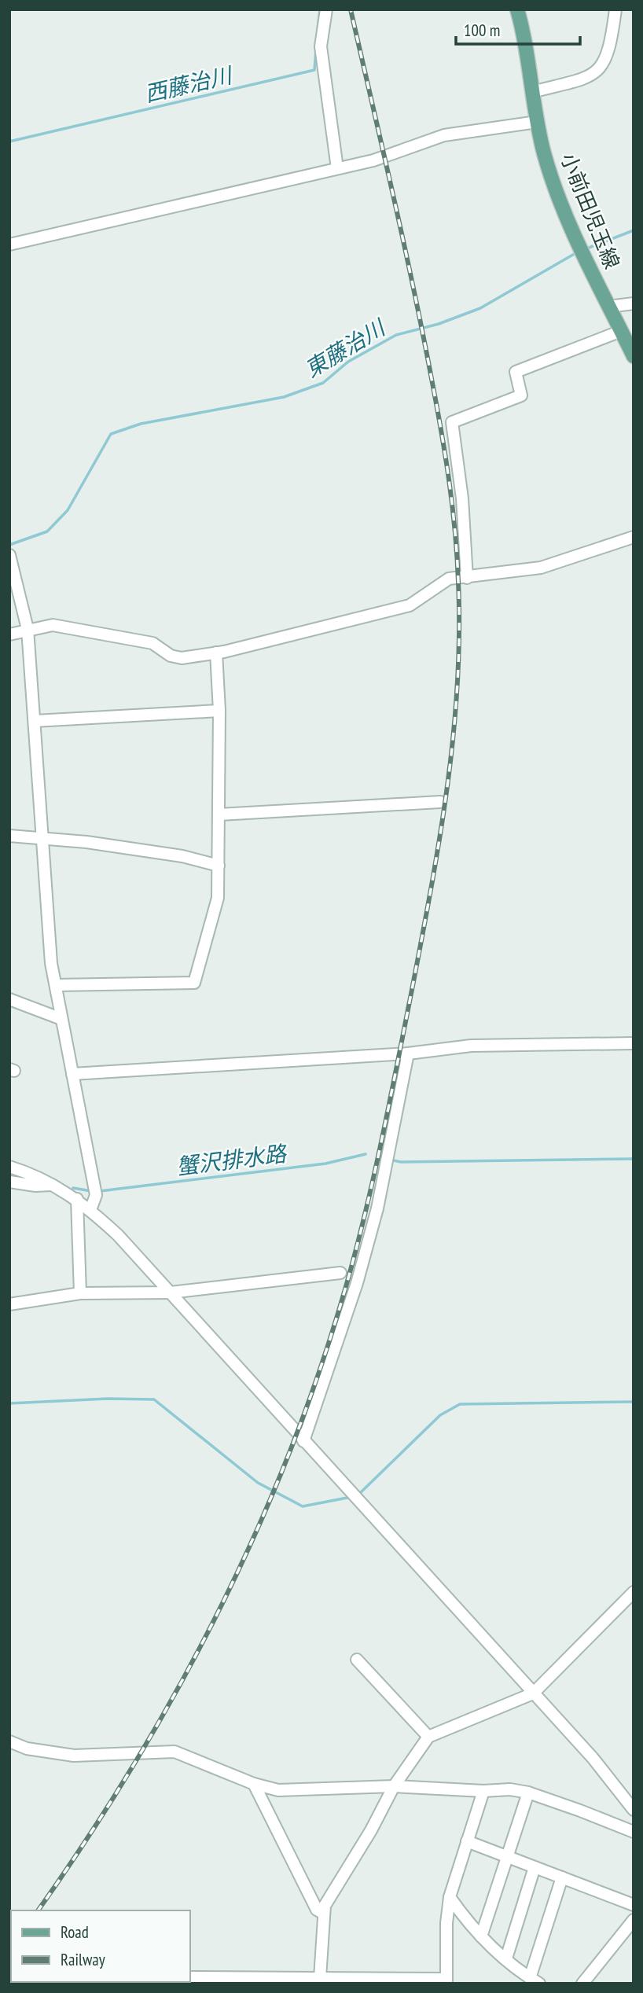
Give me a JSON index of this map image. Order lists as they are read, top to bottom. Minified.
{"streets":{"main road":["小前田児玉線"]},"water":["西藤治川","東藤治川","蟹沢排水路"],"legend":["Road","Railway"],"scale_bar":"100 m"}
